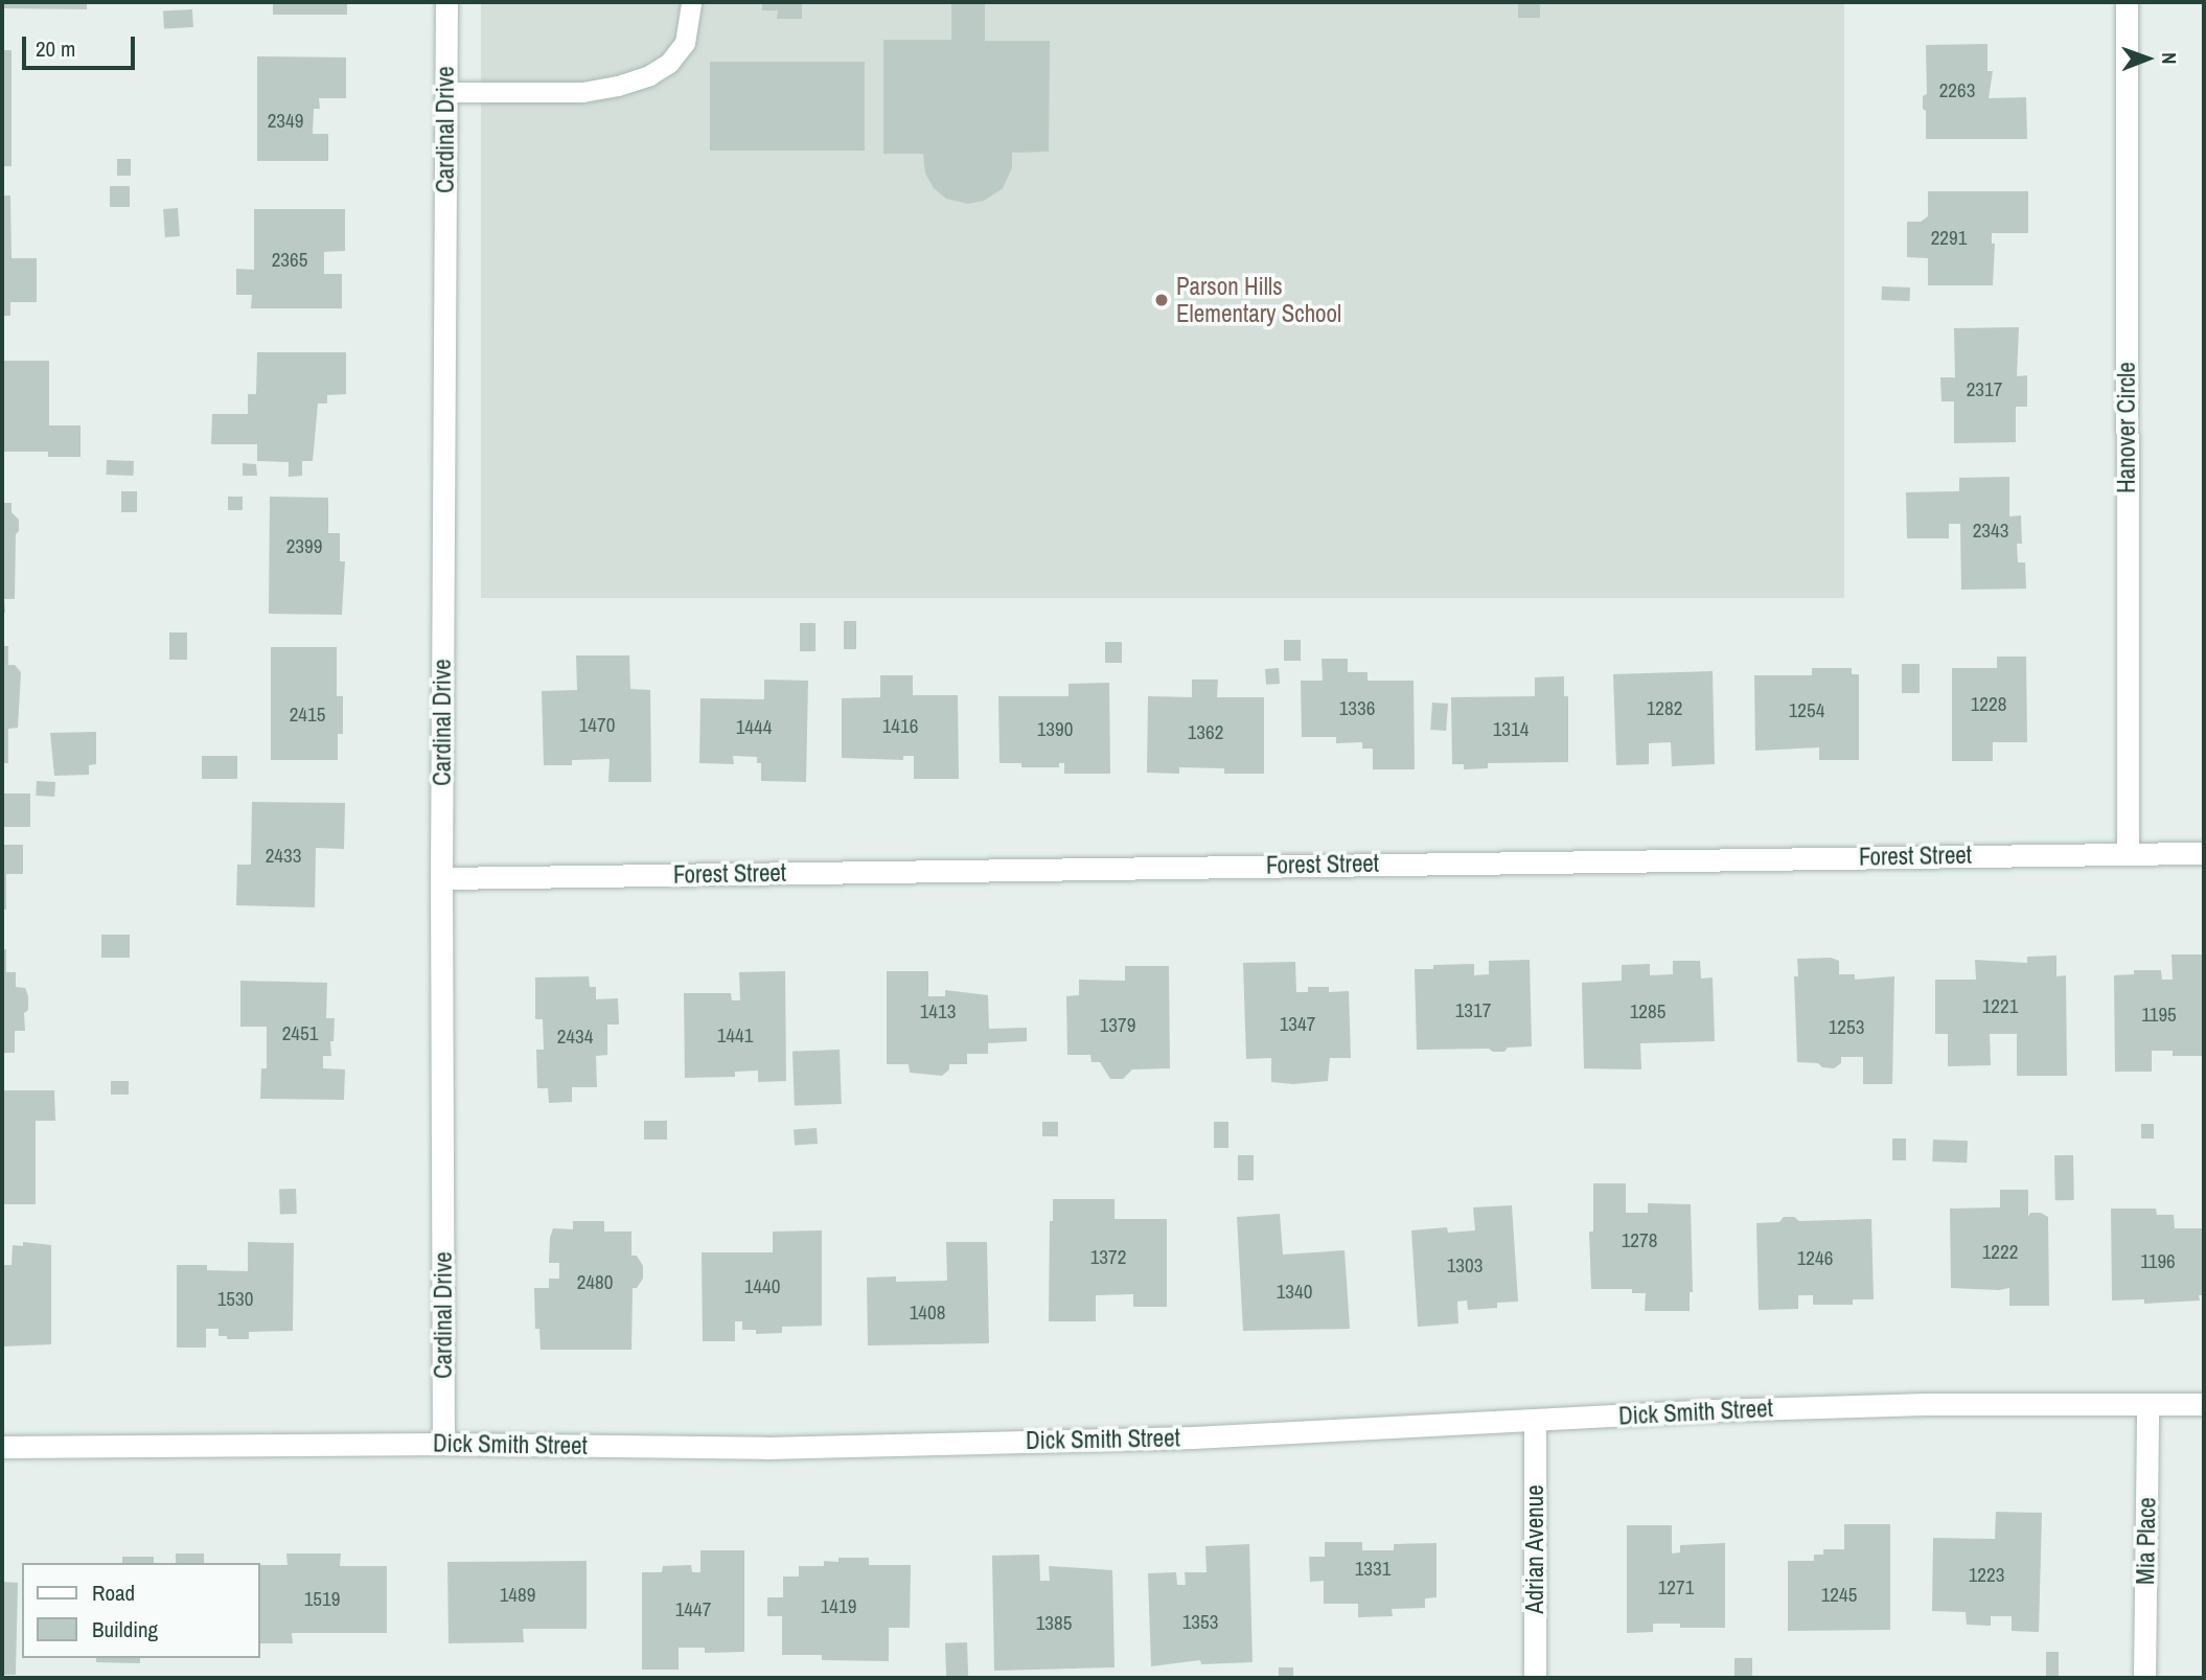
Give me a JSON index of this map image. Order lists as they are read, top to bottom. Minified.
{"streets":{"street":["Cardinal Drive","Hanover Circle","Forest Street","Dick Smith Street","Mia Place","Adrian Avenue"]},"crossings":[["Cardinal Drive","Forest Street"],["Cardinal Drive","Dick Smith Street"],["Hanover Circle","Forest Street"],["Dick Smith Street","Mia Place"],["Dick Smith Street","Adrian Avenue"]],"places":["Parson Hills Elementary School"],"house_numbers":["2263","2349","2291","2365","2317","2343","2399","1228","1336","1282","1254","2415","1470","1416","1444","1390","1314","1362","2433","1221","1317","1413","1285","1195","1347","1379","1253","2451","1441","2434","1278","1222","1372","1246","1196","1303","2480","1440","1340","1530","1408","1331","1223","1271","1489","1245","1519","1419","1447","1353","1385"],"legend":["Road","Building"],"scale_bar":"20 m","north":"right"}
